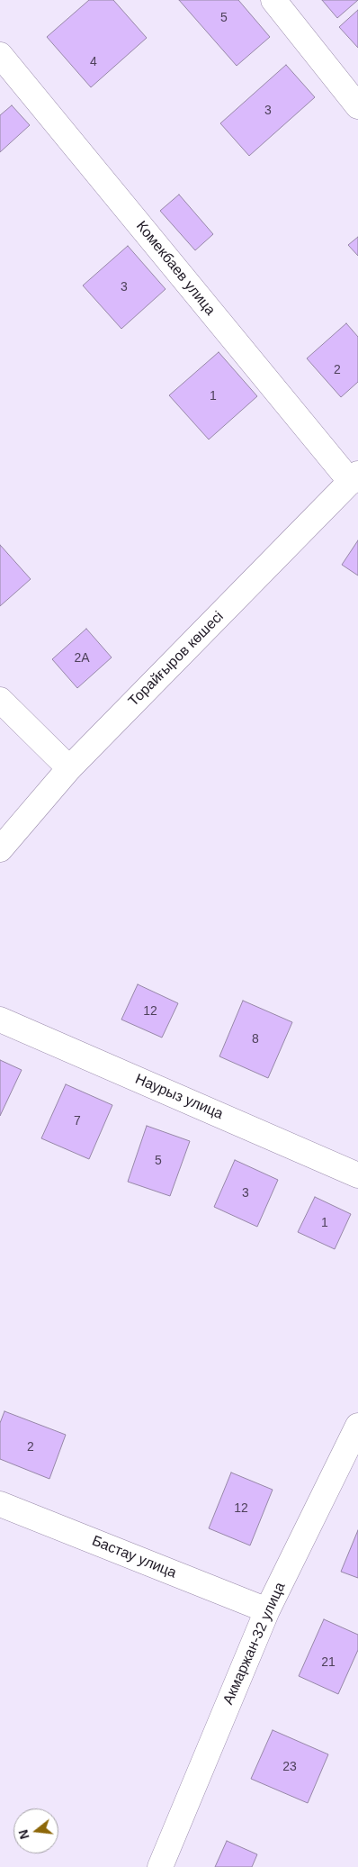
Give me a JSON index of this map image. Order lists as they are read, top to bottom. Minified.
{"streets":{"street":["Комекбаев улица","Торайғыров көшесі","Наурыз улица","Бастау улица","Акмаржан-32 улица"]},"crossings":[["Комекбаев улица","Торайғыров көшесі"],["Бастау улица","Акмаржан-32 улица"]],"house_numbers":["5","4","3","3","2","1","2А","12","8","7","5","3","1","2","12","21","23"],"north":"left"}
